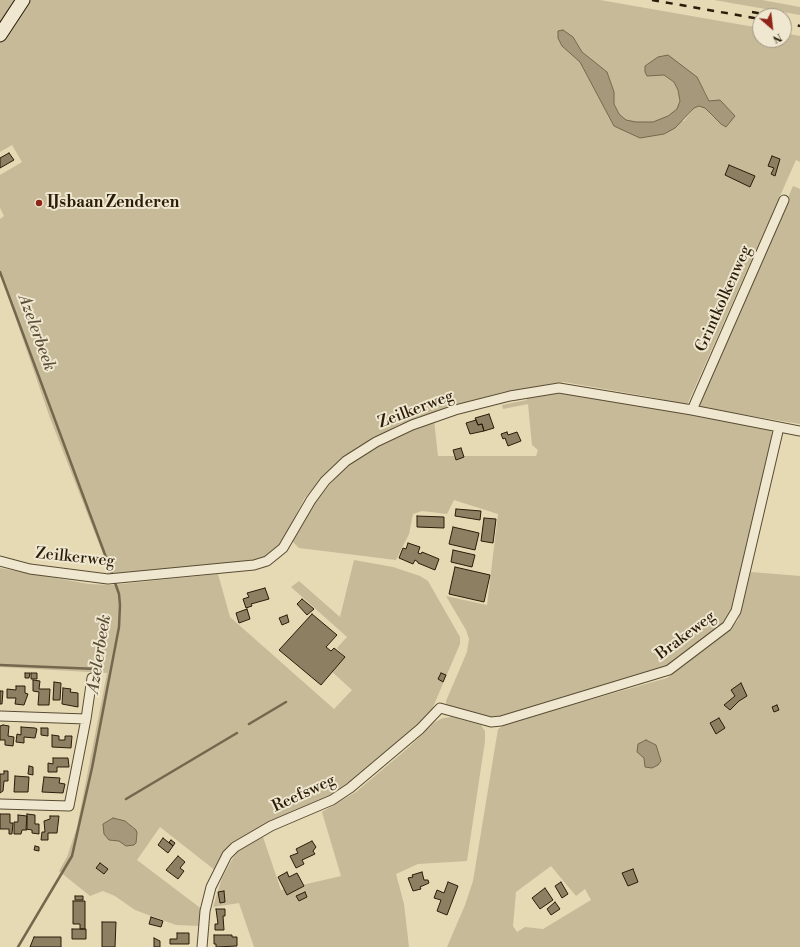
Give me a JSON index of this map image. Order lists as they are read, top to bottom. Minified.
{"streets":{"street":["Grintkolkenweg","Zeilkerweg","Brakeweg","Reefsweg"]},"crossings":[["Grintkolkenweg","Zeilkerweg"],["Zeilkerweg","Brakeweg"],["Brakeweg","Reefsweg"]],"water":["Azelerbeek"],"places":["IJsbaan Zenderen"],"north":"bottom right"}
